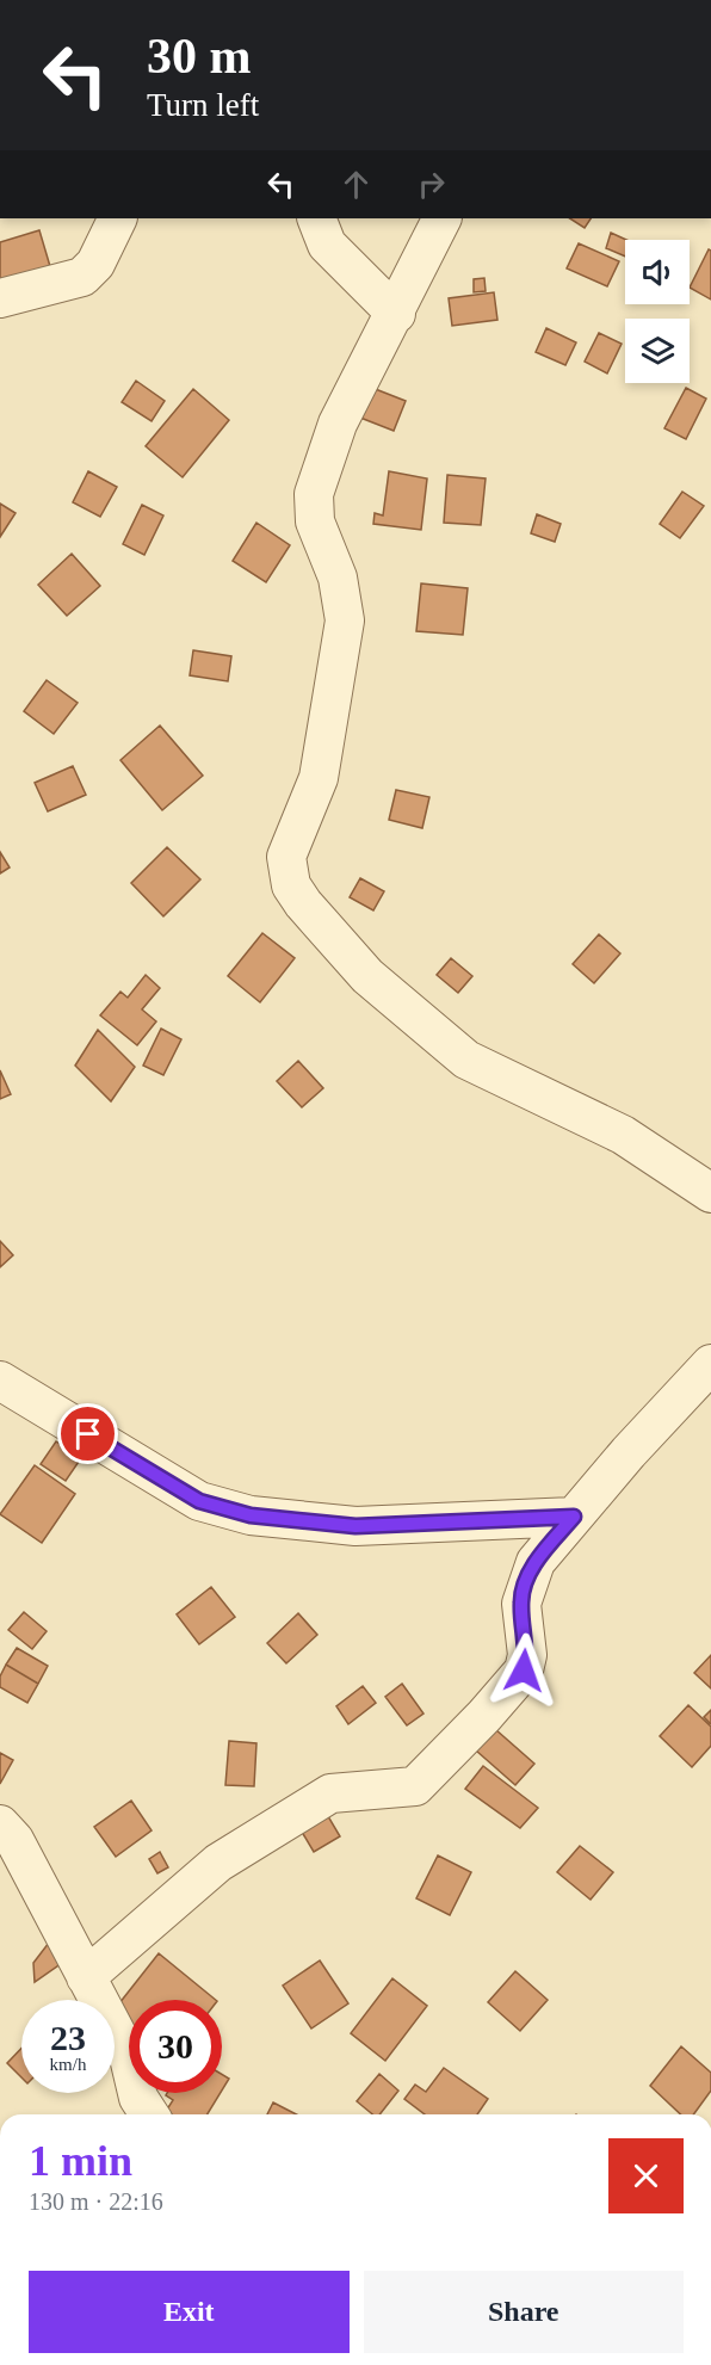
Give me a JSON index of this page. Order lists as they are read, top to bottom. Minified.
{"page":{"turn":["30 m","Turn left"],"speed":"23 km/h","limit":"30","heading":["1 min","130 m · 22:16"],"buttons":["Exit","Share"]}}
